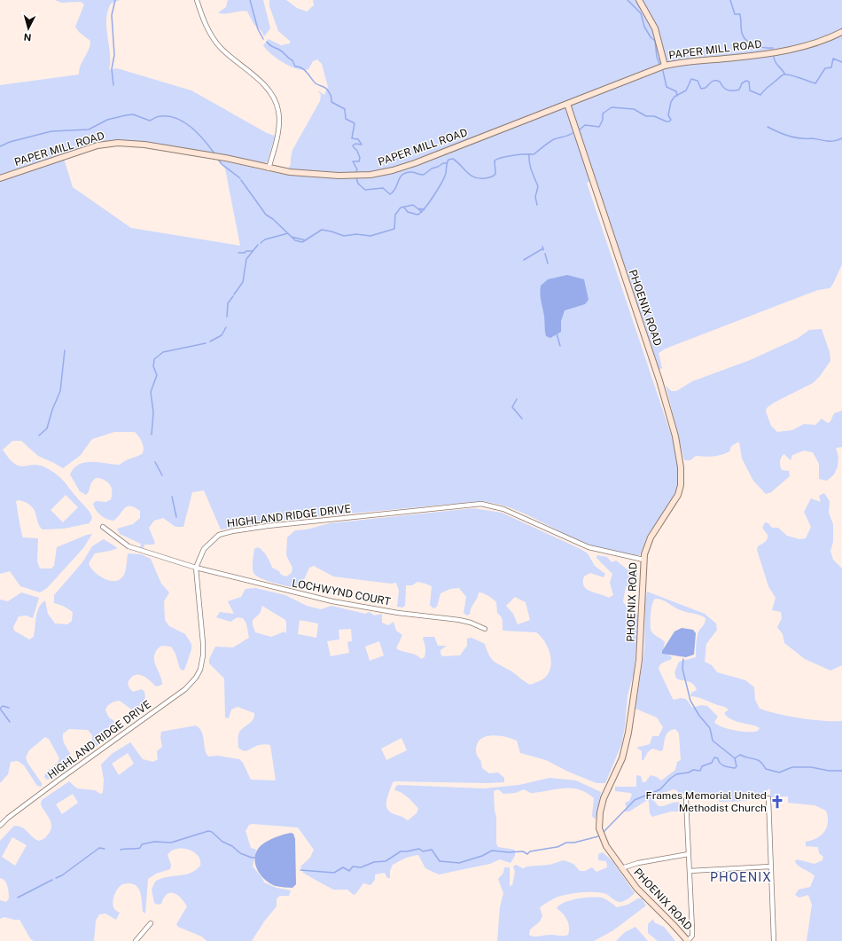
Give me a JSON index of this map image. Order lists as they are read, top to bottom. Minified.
{"streets":{"street":["PAPER MILL ROAD","PHOENIX ROAD","HIGHLAND RIDGE DRIVE","LOCHWYND COURT"]},"crossings":[["PAPER MILL ROAD","PHOENIX ROAD"],["PHOENIX ROAD","HIGHLAND RIDGE DRIVE"],["HIGHLAND RIDGE DRIVE","LOCHWYND COURT"]],"districts":["PHOENIX"],"places":{"church":["Frames Memorial United Methodist Church"]},"north":"bottom"}
